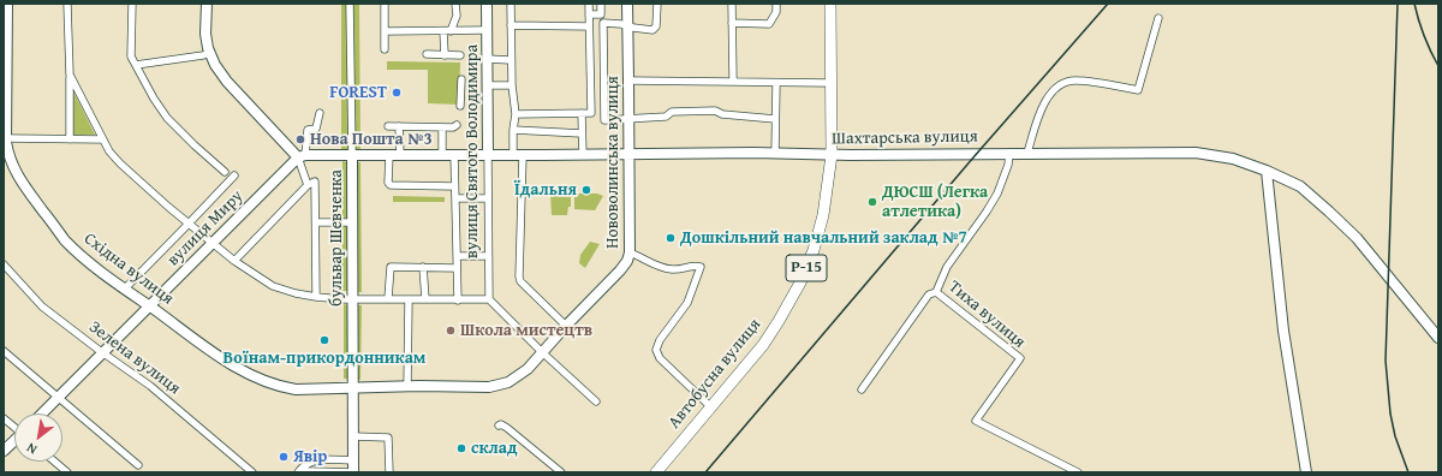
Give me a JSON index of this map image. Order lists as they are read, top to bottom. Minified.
{"streets":{"main road":["Р-15","Автобусна вулиця"],"street":["Шахтарська вулиця","вулиця Святого Володимира","Нововолинська вулиця","вулиця Миру","бульвар Шевченка","Східна вулиця","Тиха вулиця","Зелена вулиця"]},"crossings":[["Шахтарська вулиця","вулиця Святого Володимира"],["Шахтарська вулиця","Нововолинська вулиця"],["Шахтарська вулиця","вулиця Миру"],["Шахтарська вулиця","бульвар Шевченка"],["Шахтарська вулиця","Р-15"],["Шахтарська вулиця","Тиха вулиця"],["Шахтарська вулиця","Автобусна вулиця"],["Нововолинська вулиця","бульвар Шевченка"],["Нововолинська вулиця","Східна вулиця"],["вулиця Миру","Східна вулиця"],["вулиця Миру","Зелена вулиця"],["бульвар Шевченка","Східна вулиця"],["Р-15","Автобусна вулиця"]],"places":["FOREST","Нова Пошта №3","Їдальня","ДЮСШ (Легка атлетика)","Дошкільний навчальний заклад №7","Школа мистецтв","Воїнам-прикордонникам","склад","Явір"],"north":"bottom left"}
